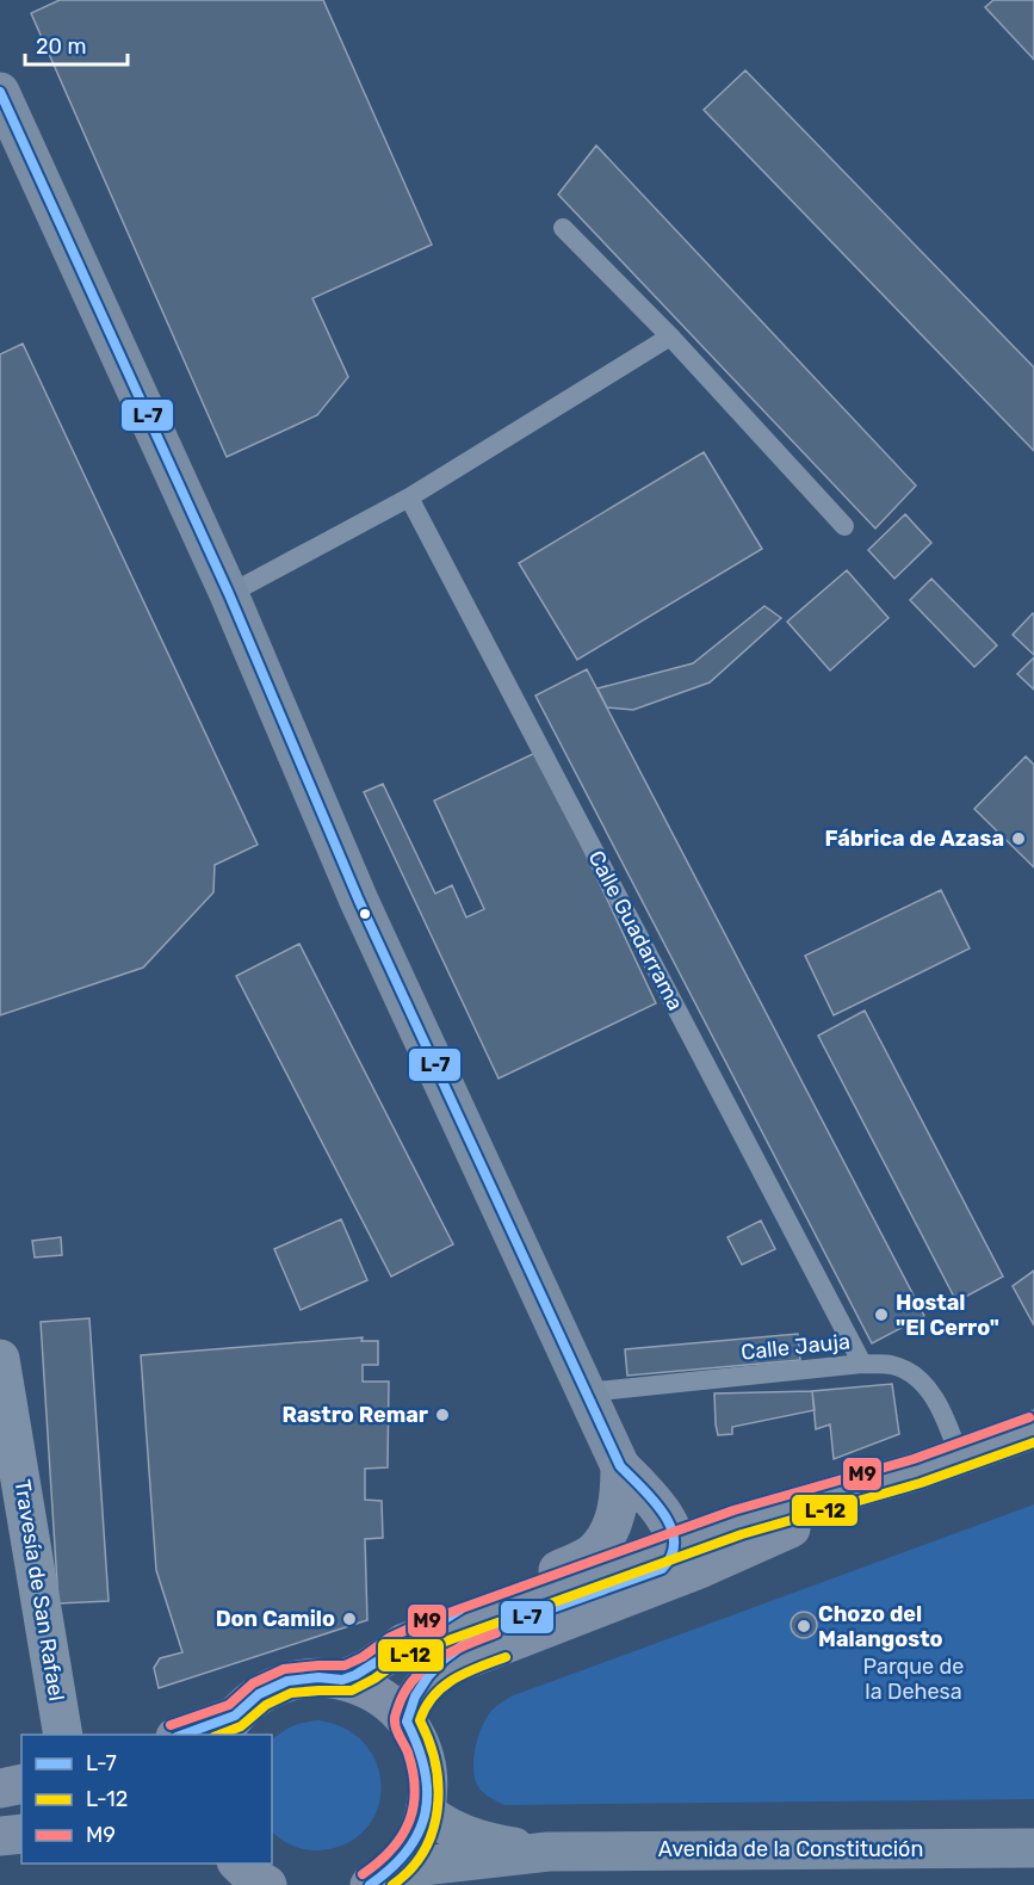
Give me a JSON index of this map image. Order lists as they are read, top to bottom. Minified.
{"streets":{"main road":["Avenida de la Constitución"],"street":["Travesía de San Rafael"],"lane":["Calle Guadarrama","Calle Jauja"]},"crossings":[["Calle Guadarrama","Calle Jauja"]],"parks":["Parque de la Dehesa"],"places":["Fábrica de Azasa","Hostal \"El Cerro\"","Rastro Remar","Don Camilo","Chozo del Malangosto"],"lines":["transit line L-7","transit line M9","transit line L-12"],"legend":["L-7","L-12","M9"],"scale_bar":"20 m"}
